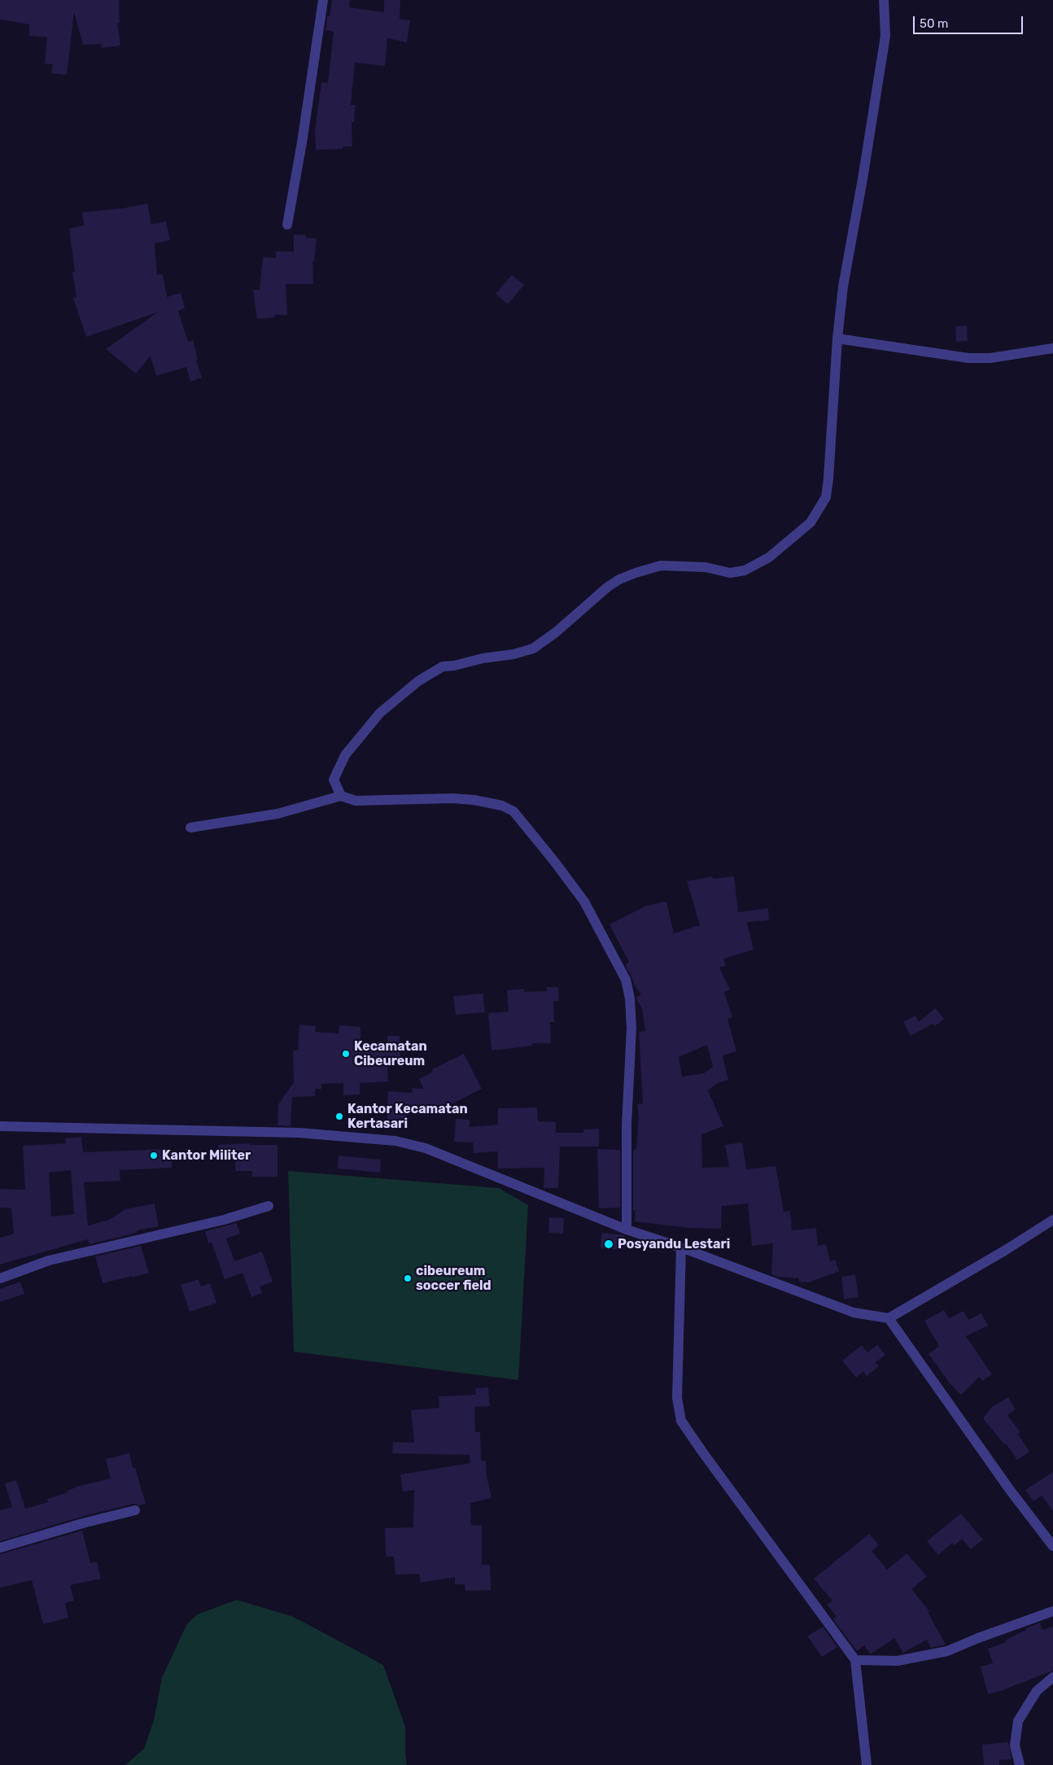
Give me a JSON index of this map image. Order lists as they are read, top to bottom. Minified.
{"places":["Kecamatan Cibeureum","Kantor Kecamatan Kertasari","Kantor Militer","Posyandu Lestari","cibeureum soccer field"],"scale_bar":"50 m"}
